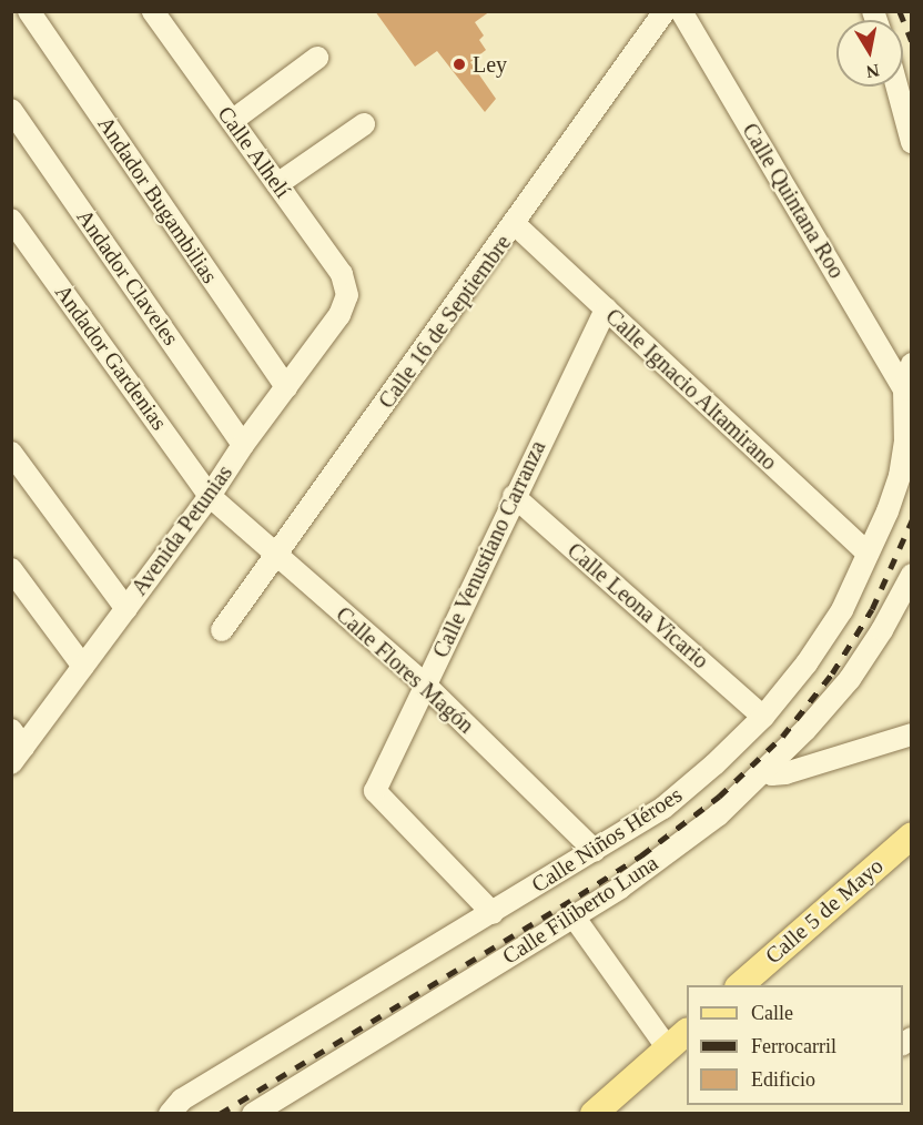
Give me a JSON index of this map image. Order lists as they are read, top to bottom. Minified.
{"streets":{"main road":["Calle 5 de Mayo"],"street":["Calle Alhelí","Andador Bugambilias","Calle Quintana Roo","Andador Claveles","Calle 16 de Septiembre","Andador Gardenias","Calle Ignacio Altamirano","Avenida Petunias","Calle Venustiano Carranza","Calle Leona Vicario","Calle Flores Magón","Calle Niños Héroes","Calle Filiberto Luna"]},"crossings":[["Calle Alhelí","Avenida Petunias"],["Andador Bugambilias","Avenida Petunias"],["Calle Quintana Roo","Calle Niños Héroes"],["Andador Claveles","Avenida Petunias"],["Calle 16 de Septiembre","Calle Ignacio Altamirano"],["Calle 16 de Septiembre","Calle Flores Magón"],["Andador Gardenias","Avenida Petunias"],["Andador Gardenias","Calle Flores Magón"],["Calle Ignacio Altamirano","Calle Venustiano Carranza"],["Calle Ignacio Altamirano","Calle Niños Héroes"],["Avenida Petunias","Calle Flores Magón"],["Calle Venustiano Carranza","Calle Leona Vicario"],["Calle Venustiano Carranza","Calle Flores Magón"],["Calle Venustiano Carranza","Calle Niños Héroes"],["Calle Leona Vicario","Calle Niños Héroes"],["Calle Flores Magón","Calle Niños Héroes"]],"places":["Ley"],"legend":["Calle","Ferrocarril","Edificio"],"north":"bottom"}
